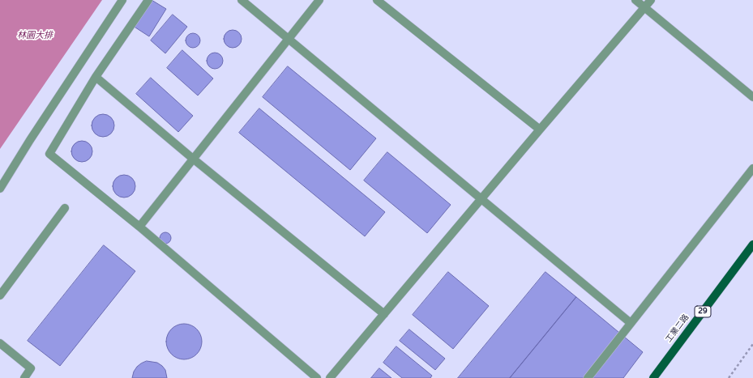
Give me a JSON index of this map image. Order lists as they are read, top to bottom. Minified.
{"streets":{"main road":["29","工業二路"]},"water":["林園大排"]}
